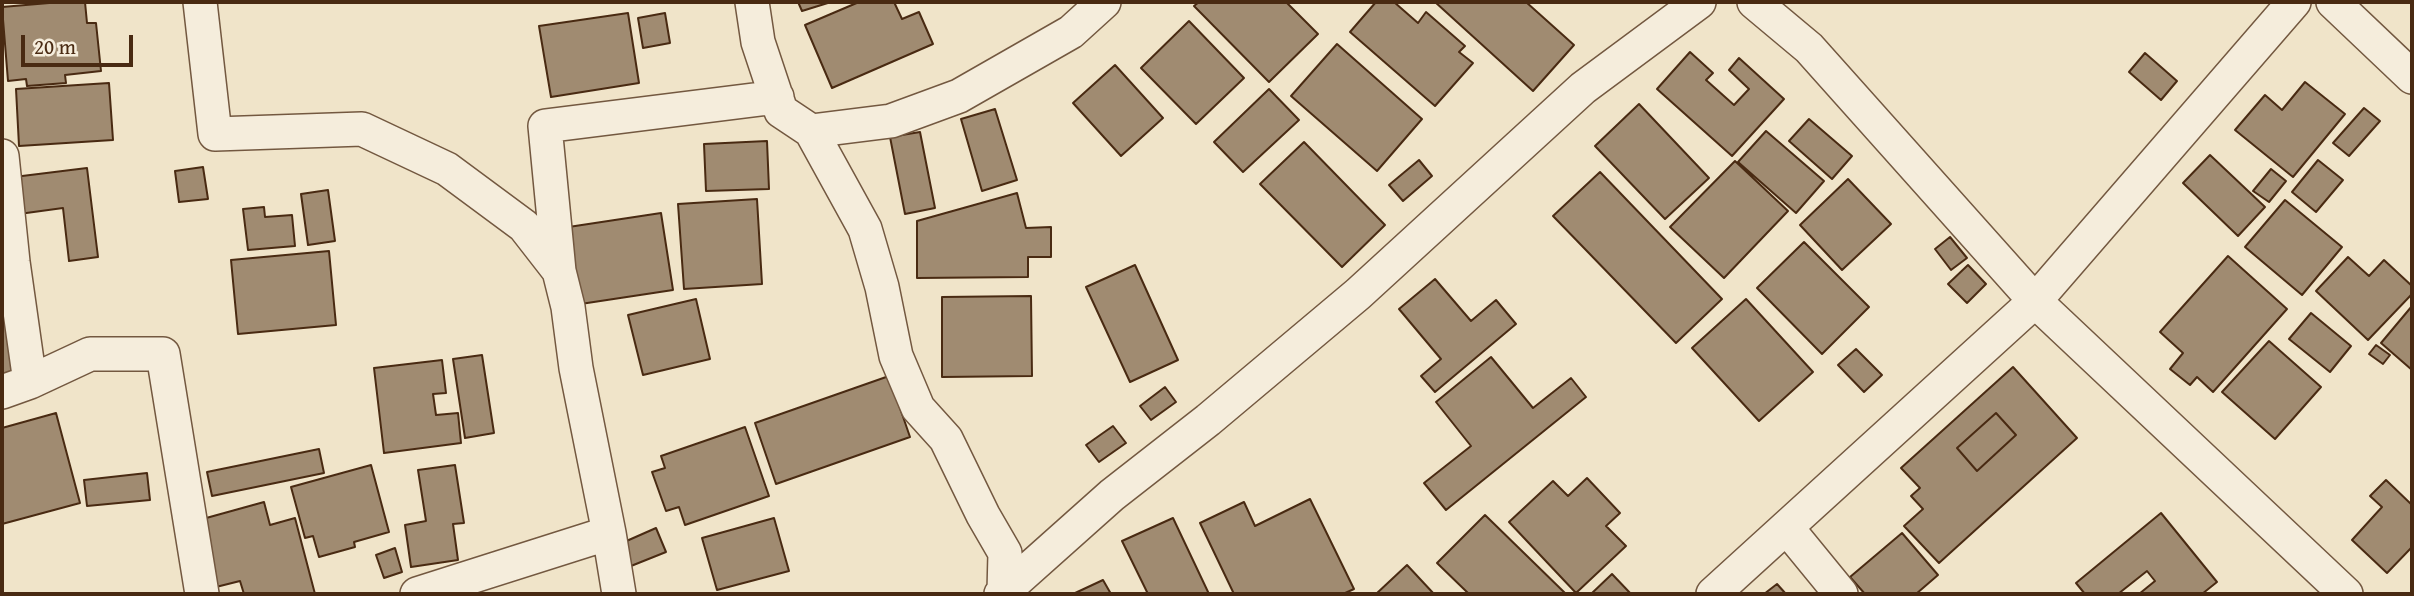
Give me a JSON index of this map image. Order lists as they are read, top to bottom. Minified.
{"scale_bar":"20 m"}
